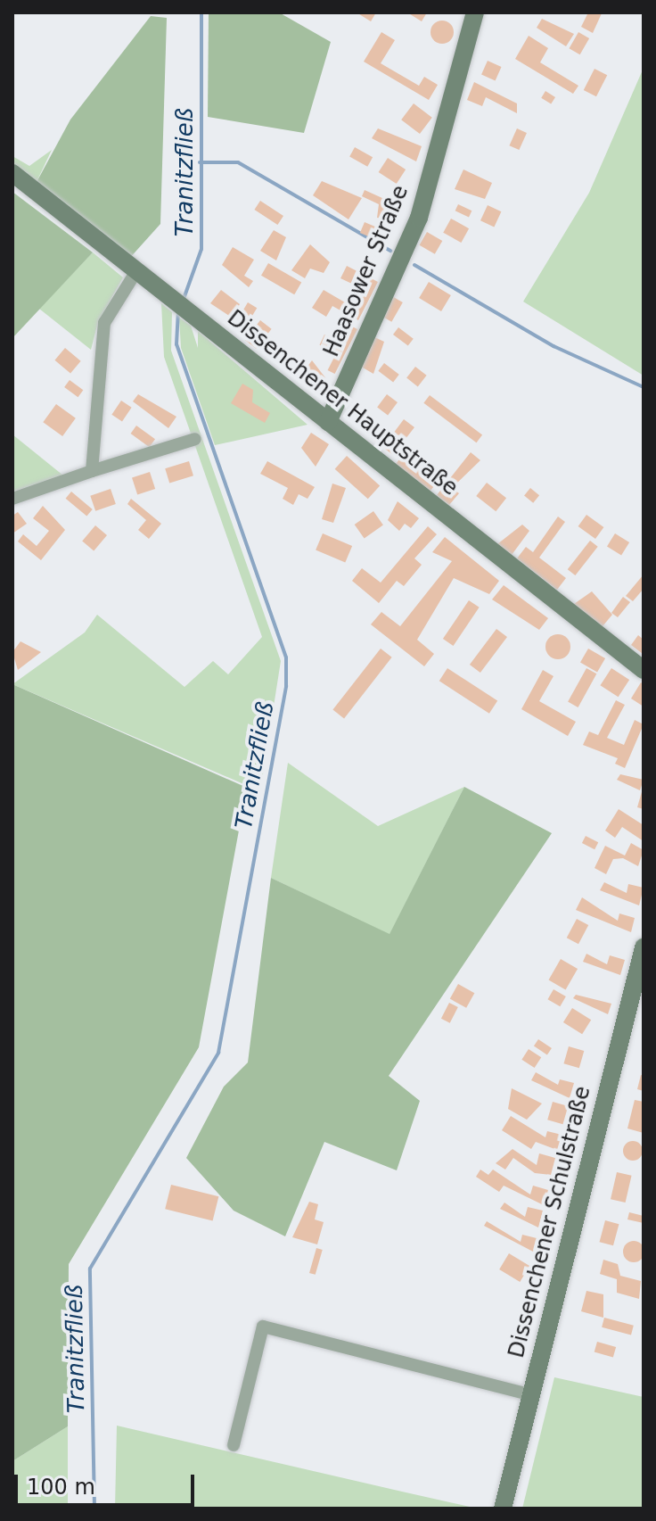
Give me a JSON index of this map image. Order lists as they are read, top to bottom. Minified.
{"streets":{"street":["Haasower Straße","Dissenchener Hauptstraße","Dissenchener Schulstraße"]},"crossings":[["Haasower Straße","Dissenchener Hauptstraße"]],"water":["Tranitzfließ"],"scale_bar":"100 m"}
